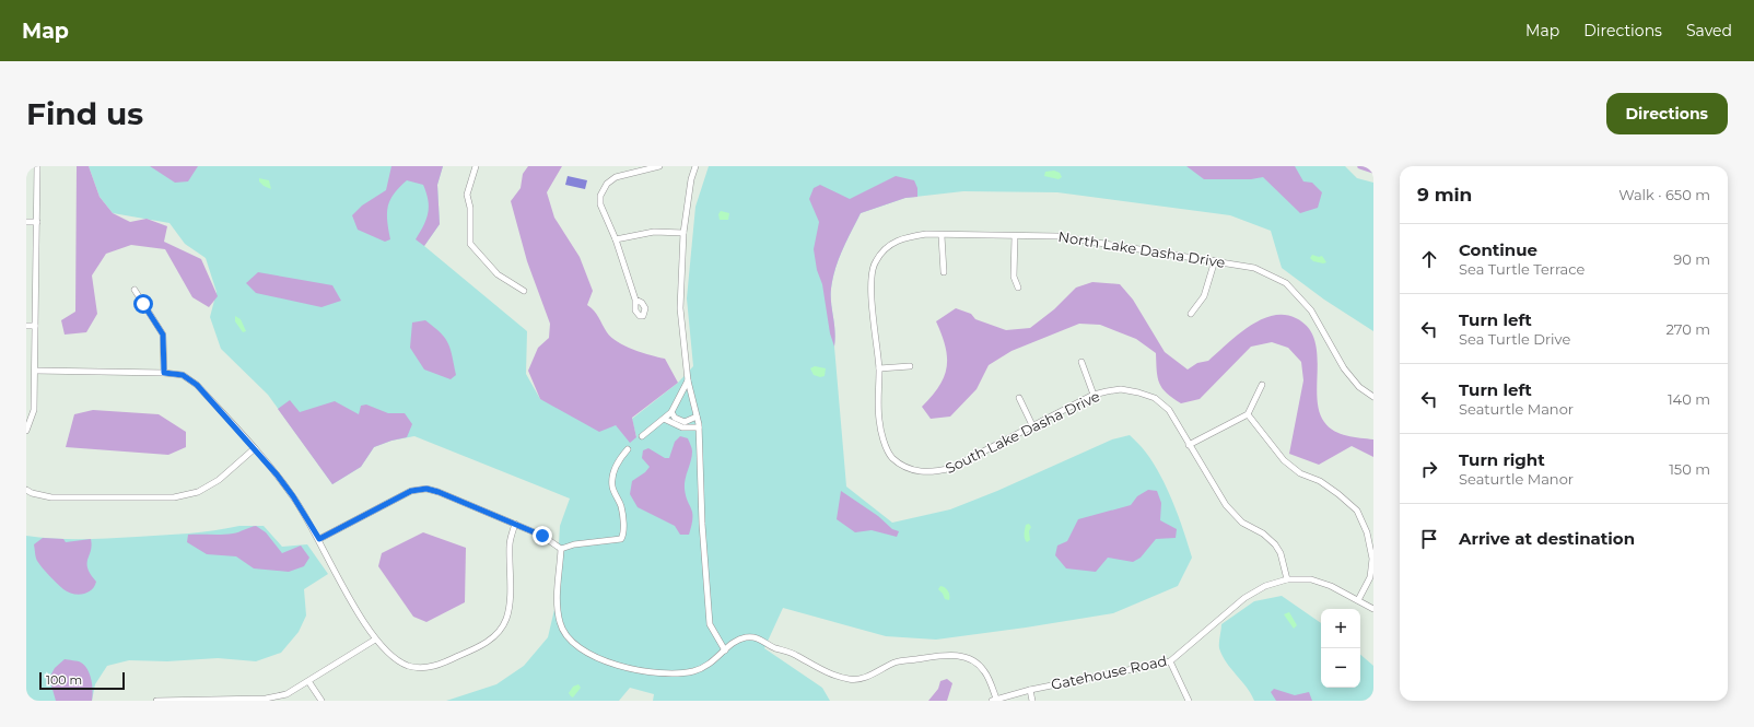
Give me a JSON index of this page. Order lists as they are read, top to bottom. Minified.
{"streets":{"street":["North Lake Dasha Drive","South Lake Dasha Drive","Gatehouse Road"]},"crossings":[["North Lake Dasha Drive","South Lake Dasha Drive"],["South Lake Dasha Drive","Gatehouse Road"]],"scale_bar":"100 m","page":{"header":"Map","nav":["Map","Directions","Saved"],"buttons":"Directions","title":"Find us","heading":["9 min","Walk · 650 m"],"list":[["Continue","Sea Turtle Terrace","90 m"],["Turn left","Sea Turtle Drive","270 m"],["Turn left","Seaturtle Manor","140 m"],["Turn right","Seaturtle Manor","150 m"],"Arrive at destination"],"map_buttons":["+","−"],"scale":"100 m"}}
